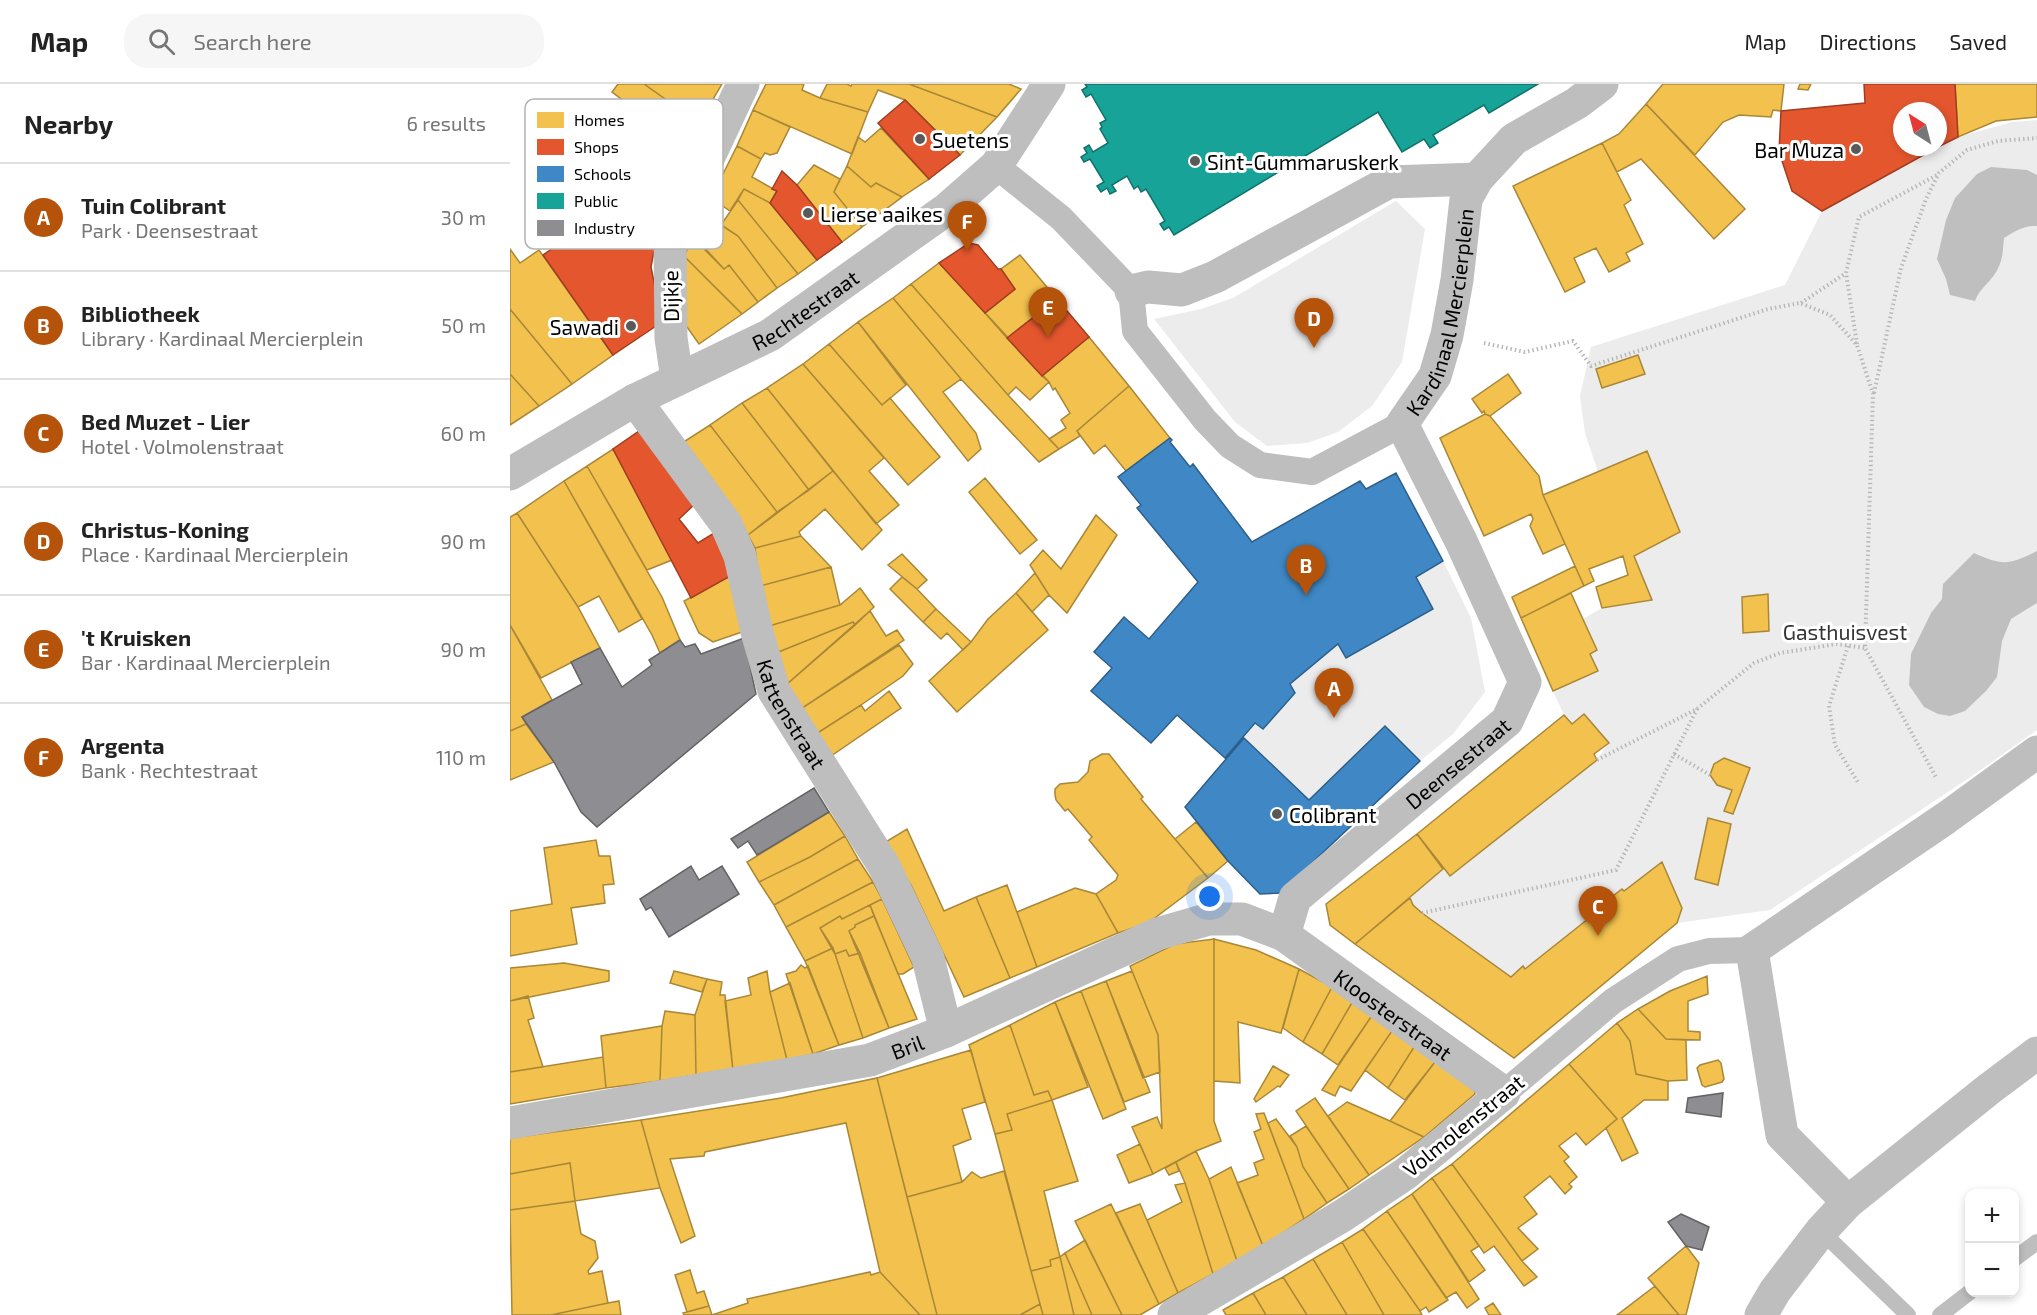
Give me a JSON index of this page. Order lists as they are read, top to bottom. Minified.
{"streets":{"street":["Dijkje","Rechtestraat","Kardinaal Mercierplein","Kattenstraat","Deensestraat","Kloosterstraat","Bril","Volmolenstraat"]},"crossings":[["Dijkje","Rechtestraat"],["Rechtestraat","Kattenstraat"],["Kardinaal Mercierplein","Deensestraat"],["Kattenstraat","Bril"],["Deensestraat","Kloosterstraat"],["Deensestraat","Bril"],["Kloosterstraat","Bril"],["Kloosterstraat","Volmolenstraat"]],"parks":["Gasthuisvest"],"places":["Suetens","Bar Muza","Sint-Gummaruskerk","Lierse aaikes","Sawadi","Colibrant"],"legend":["Homes","Shops","Schools","Public","Industry"],"north":"top left","page":{"header":"Map","search":"Search here","nav":["Map","Directions","Saved"],"heading":["Nearby","6 results"],"list":[{"mark":"A","name":"Tuin Colibrant","note":"Park · Deensestraat","value":"30 m"},{"mark":"B","name":"Bibliotheek","note":"Library · Kardinaal Mercierplein","value":"50 m"},{"mark":"C","name":"Bed Muzet - Lier","note":"Hotel · Volmolenstraat","value":"60 m"},{"mark":"D","name":"Christus-Koning","note":"Place · Kardinaal Mercierplein","value":"90 m"},{"mark":"E","name":"'t Kruisken","note":"Bar · Kardinaal Mercierplein","value":"90 m"},{"mark":"F","name":"Argenta","note":"Bank · Rechtestraat","value":"110 m"}],"pins":["F","E","D","B","A","C"],"map_buttons":["+","−"]}}
